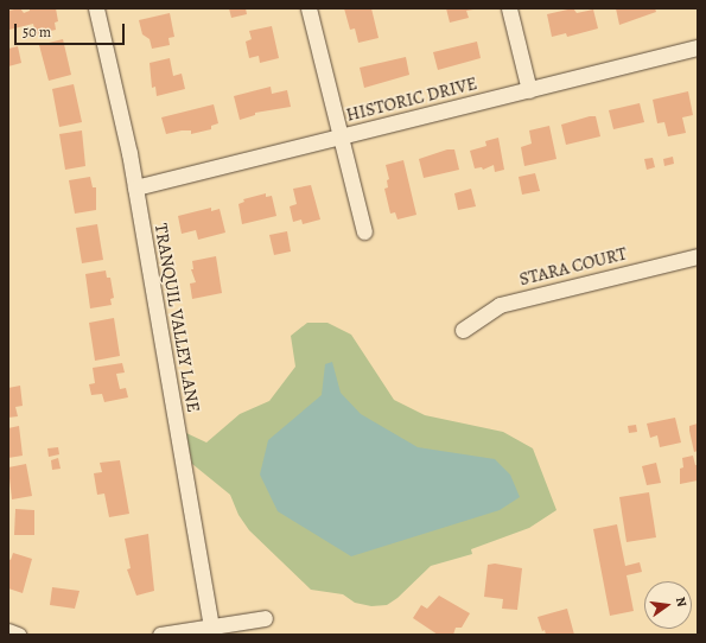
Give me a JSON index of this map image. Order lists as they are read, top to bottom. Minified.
{"streets":{"street":["HISTORIC DRIVE","STARA COURT","TRANQUIL VALLEY LANE"]},"crossings":[["HISTORIC DRIVE","TRANQUIL VALLEY LANE"]],"scale_bar":"50 m","north":"right"}
